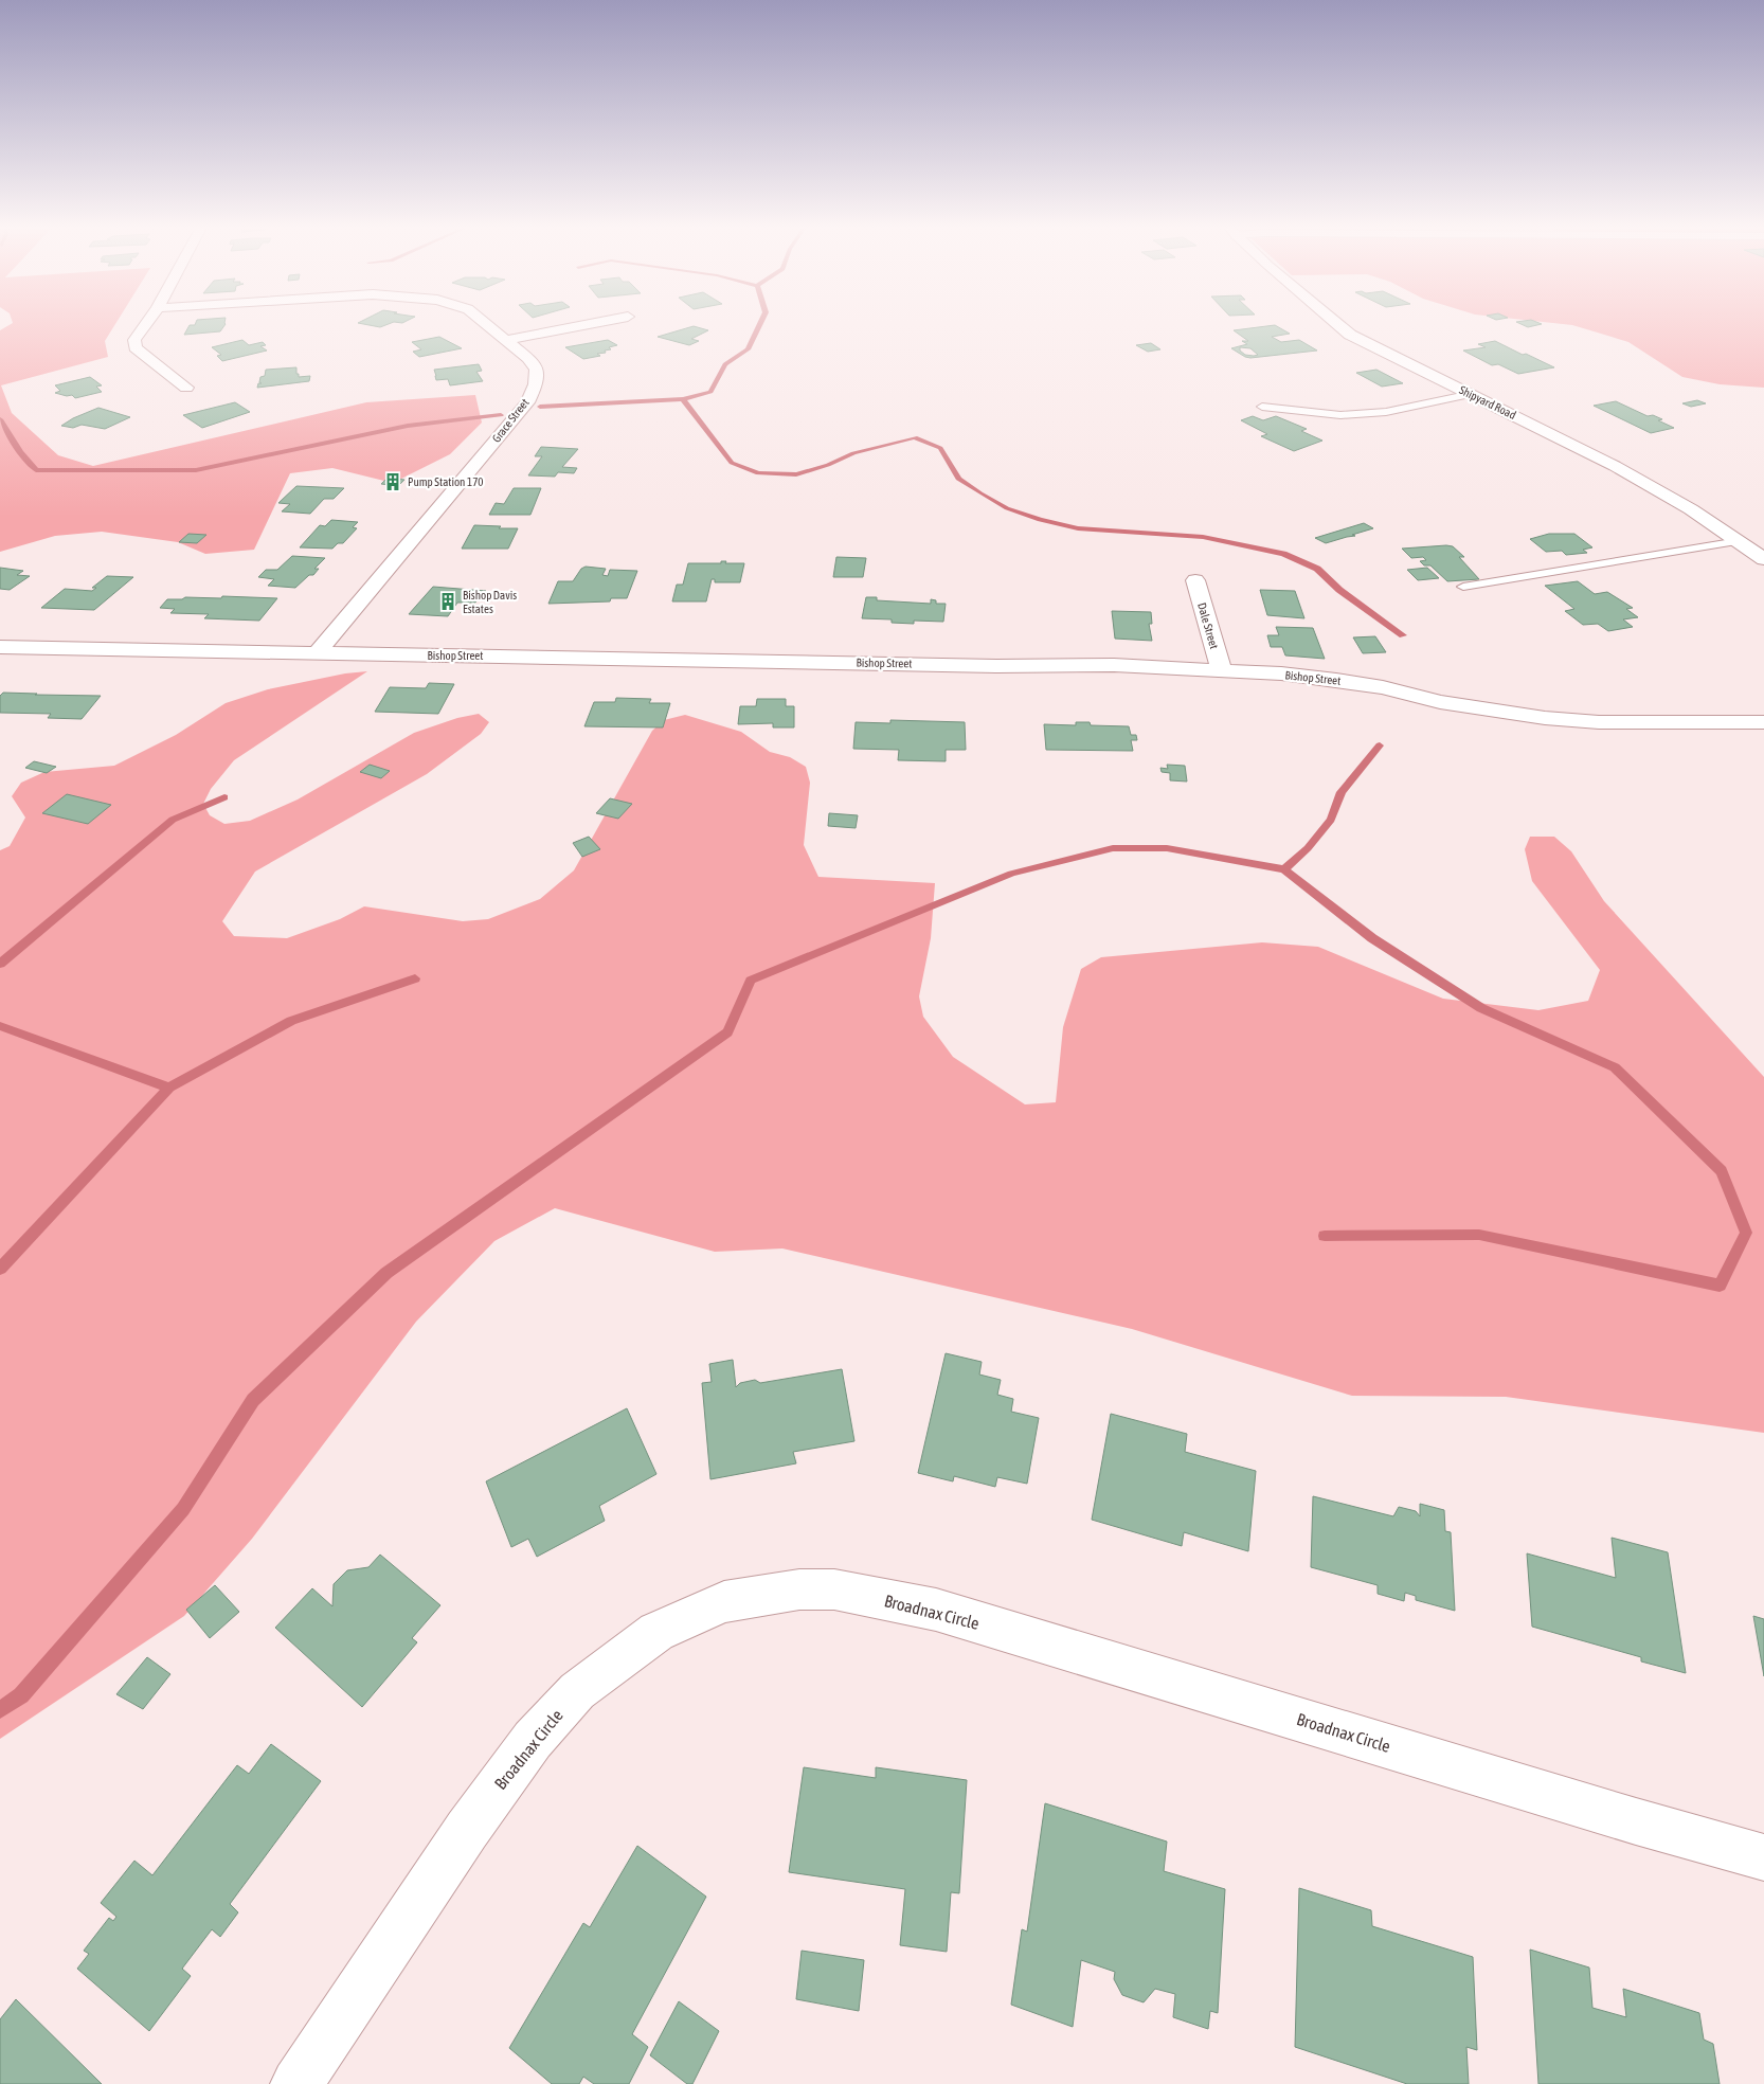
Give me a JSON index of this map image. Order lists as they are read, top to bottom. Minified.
{"streets":{"street":["Shipyard Road","Grace Street","Dale Street","Bishop Street","Broadnax Circle"]},"crossings":[["Grace Street","Bishop Street"],["Dale Street","Bishop Street"]],"places":{"building":["Pump Station 170","Bishop Davis Estates"]}}
